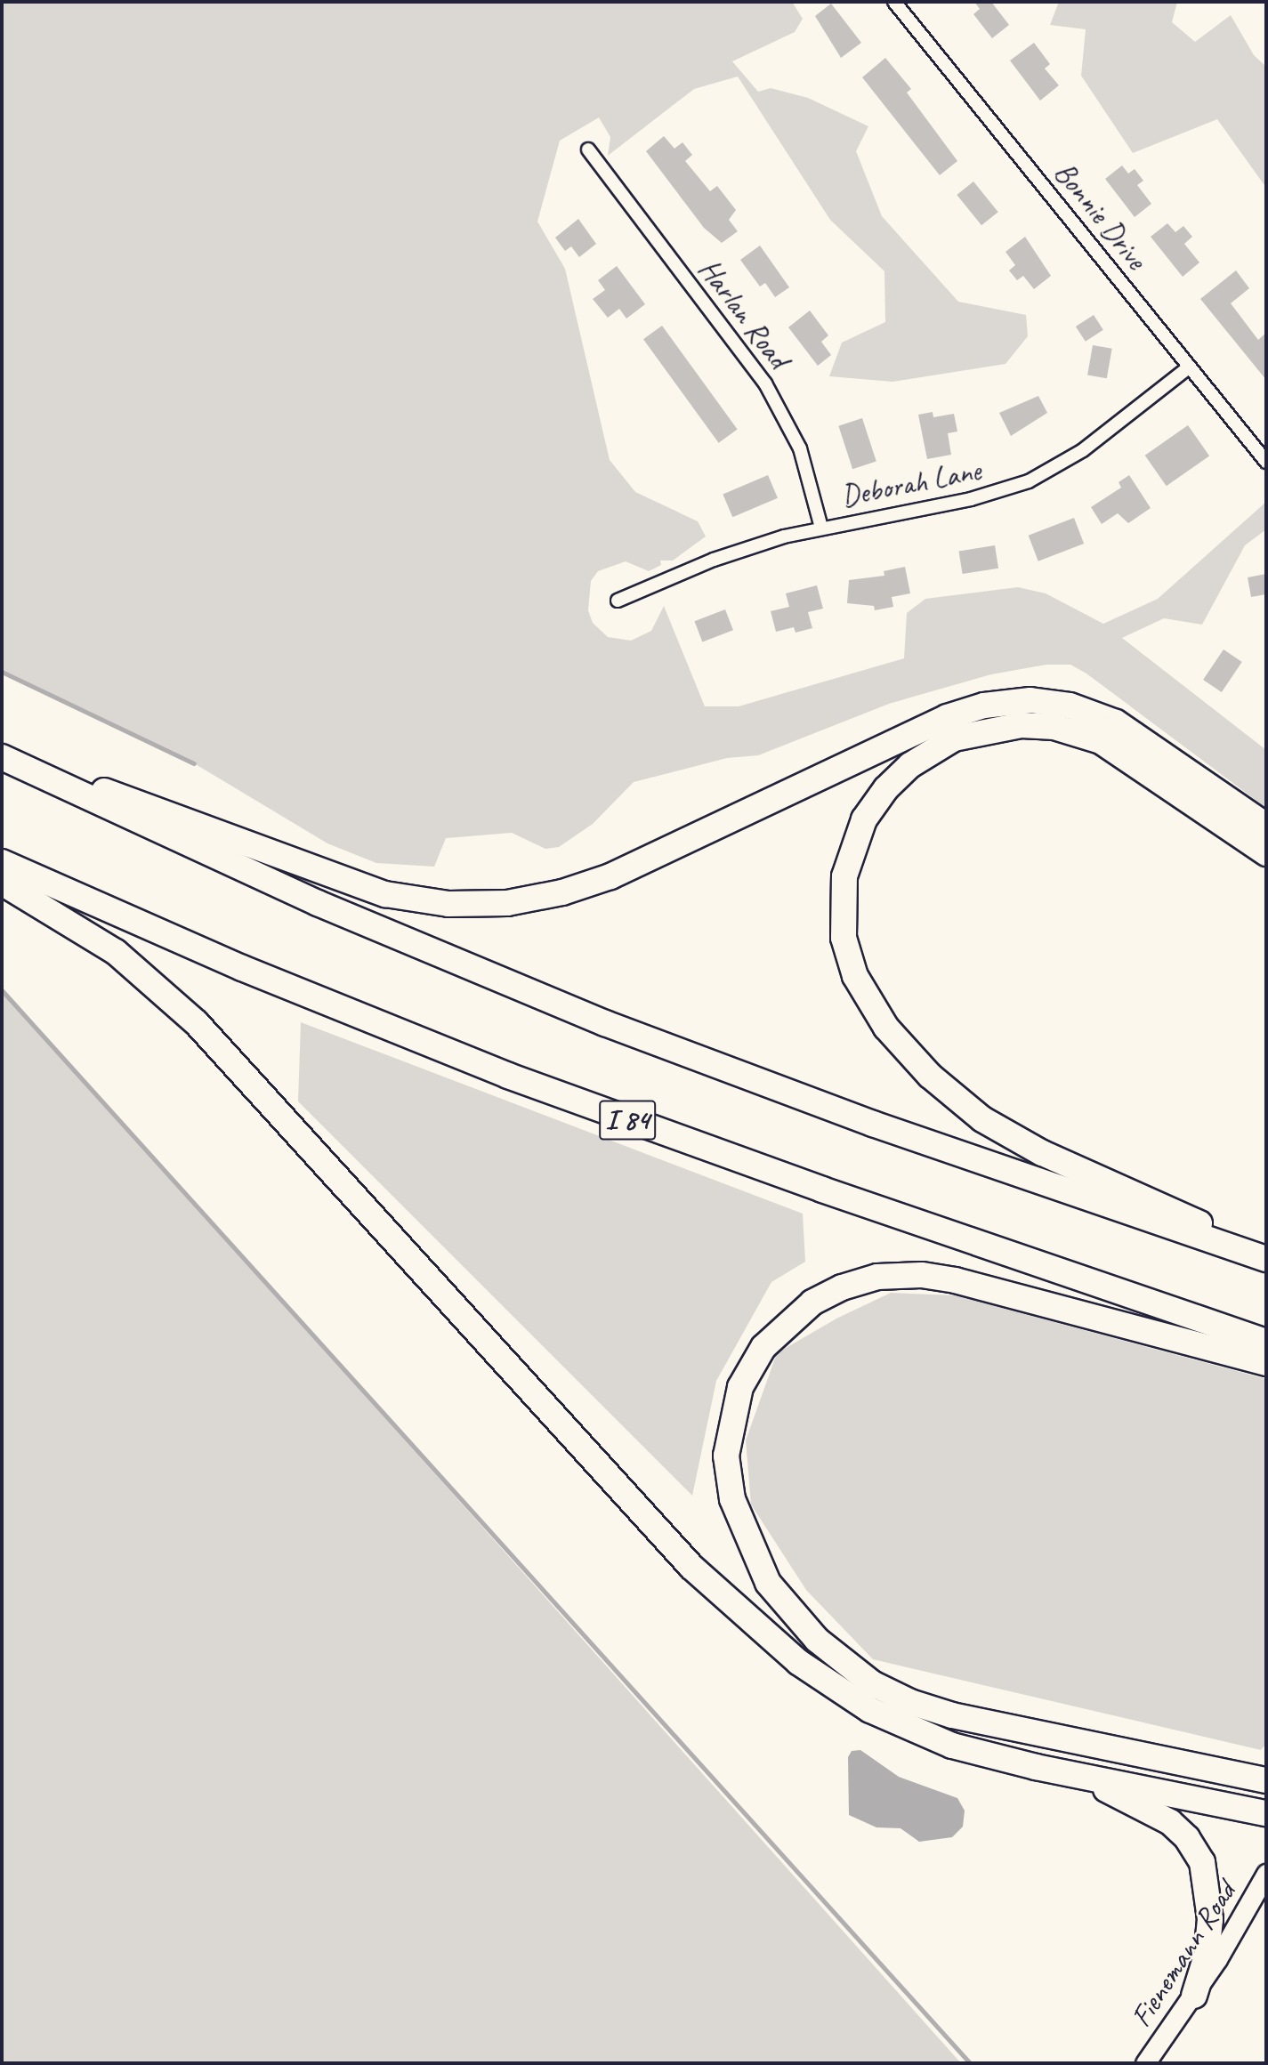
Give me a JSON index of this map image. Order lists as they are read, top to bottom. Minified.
{"streets":{"highway":["I 84"],"main road":["Fienemann Road"],"street":["Bonnie Drive","Harlan Road","Deborah Lane"]},"crossings":[["Bonnie Drive","Deborah Lane"],["Harlan Road","Deborah Lane"]]}
